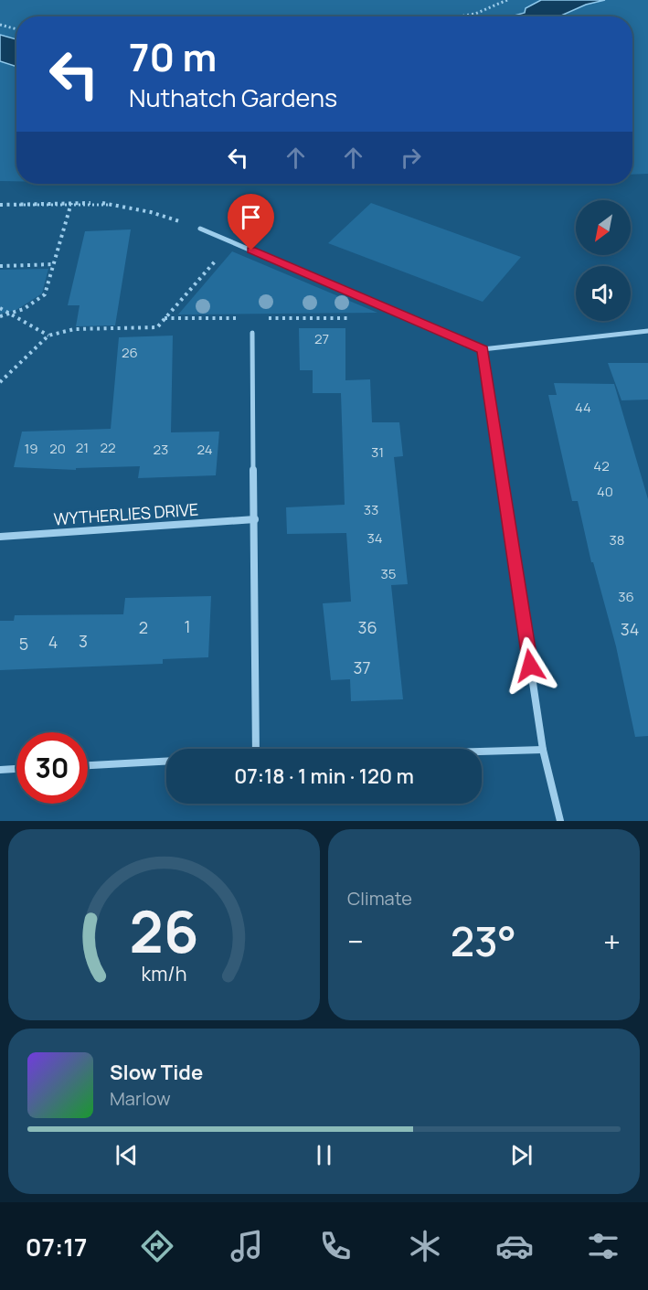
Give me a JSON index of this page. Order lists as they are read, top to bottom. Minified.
{"streets":{"street":["WYTHERLIES DRIVE"]},"house_numbers":["27","26","44","21","22","19","20","23","24","31","42","40","33","34","38","35","36","1","2","36","34","3","4","5","37"],"north":"bottom left","page":{"turn":["70 m","Nuthatch Gardens"],"limit":"30","trip":"07:18 · 1 min · 120 m","tile":"Climate","heat":["−","23°","+"],"song":["Slow Tide","Marlow"],"tabs":"07:17","gauge":["26","km/h"]}}
